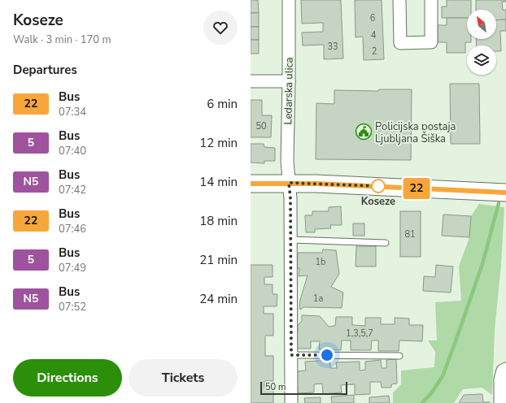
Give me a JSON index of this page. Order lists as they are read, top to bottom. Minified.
{"streets":{"street":["Ledarska ulica"]},"places":{"public building":["Policijska postaja Ljubljana Šiška"],"other":["Koseze"]},"lines":["bus line 22"],"house_numbers":["6","4","33","2","50","81","1b","1a","1,3,5,7"],"scale_bar":"50 m","north":"top left","page":{"heading":[["Koseze","Walk · 3 min · 170 m"],"Departures"],"on_map":"22","list":[{"mark":"22","name":"Bus","note":"07:34","value":"6 min"},{"mark":"5","name":"Bus","note":"07:40","value":"12 min"},{"mark":"N5","name":"Bus","note":"07:42","value":"14 min"},{"mark":"22","name":"Bus","note":"07:46","value":"18 min"},{"mark":"5","name":"Bus","note":"07:49","value":"21 min"},{"mark":"N5","name":"Bus","note":"07:52","value":"24 min"}],"buttons":["Directions","Tickets"],"scale":"50 m"}}
